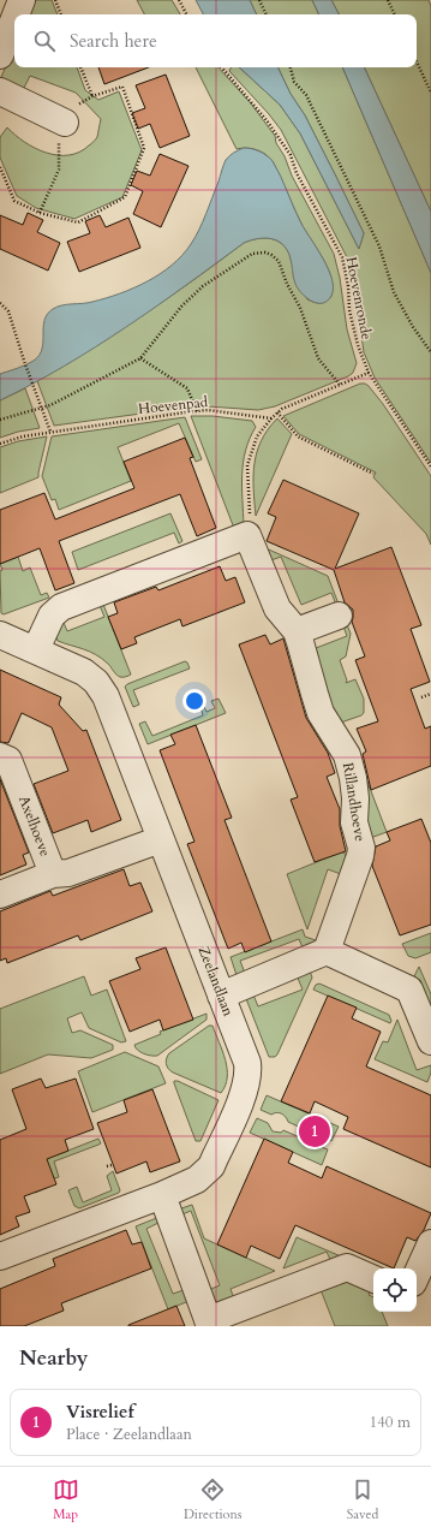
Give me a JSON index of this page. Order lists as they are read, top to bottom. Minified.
{"streets":{"street":["Rillandhoeve","Axelhoeve","Zeelandlaan"],"path":["Hoevenronde","Hoevenpad"]},"crossings":[["Axelhoeve","Zeelandlaan"]],"page":{"search":"Search here","pins":"1","heading":"Nearby","list":[{"mark":"1","name":"Visrelief","note":"Place · Zeelandlaan","value":"140 m"}],"nav":["Map","Directions","Saved"]}}
